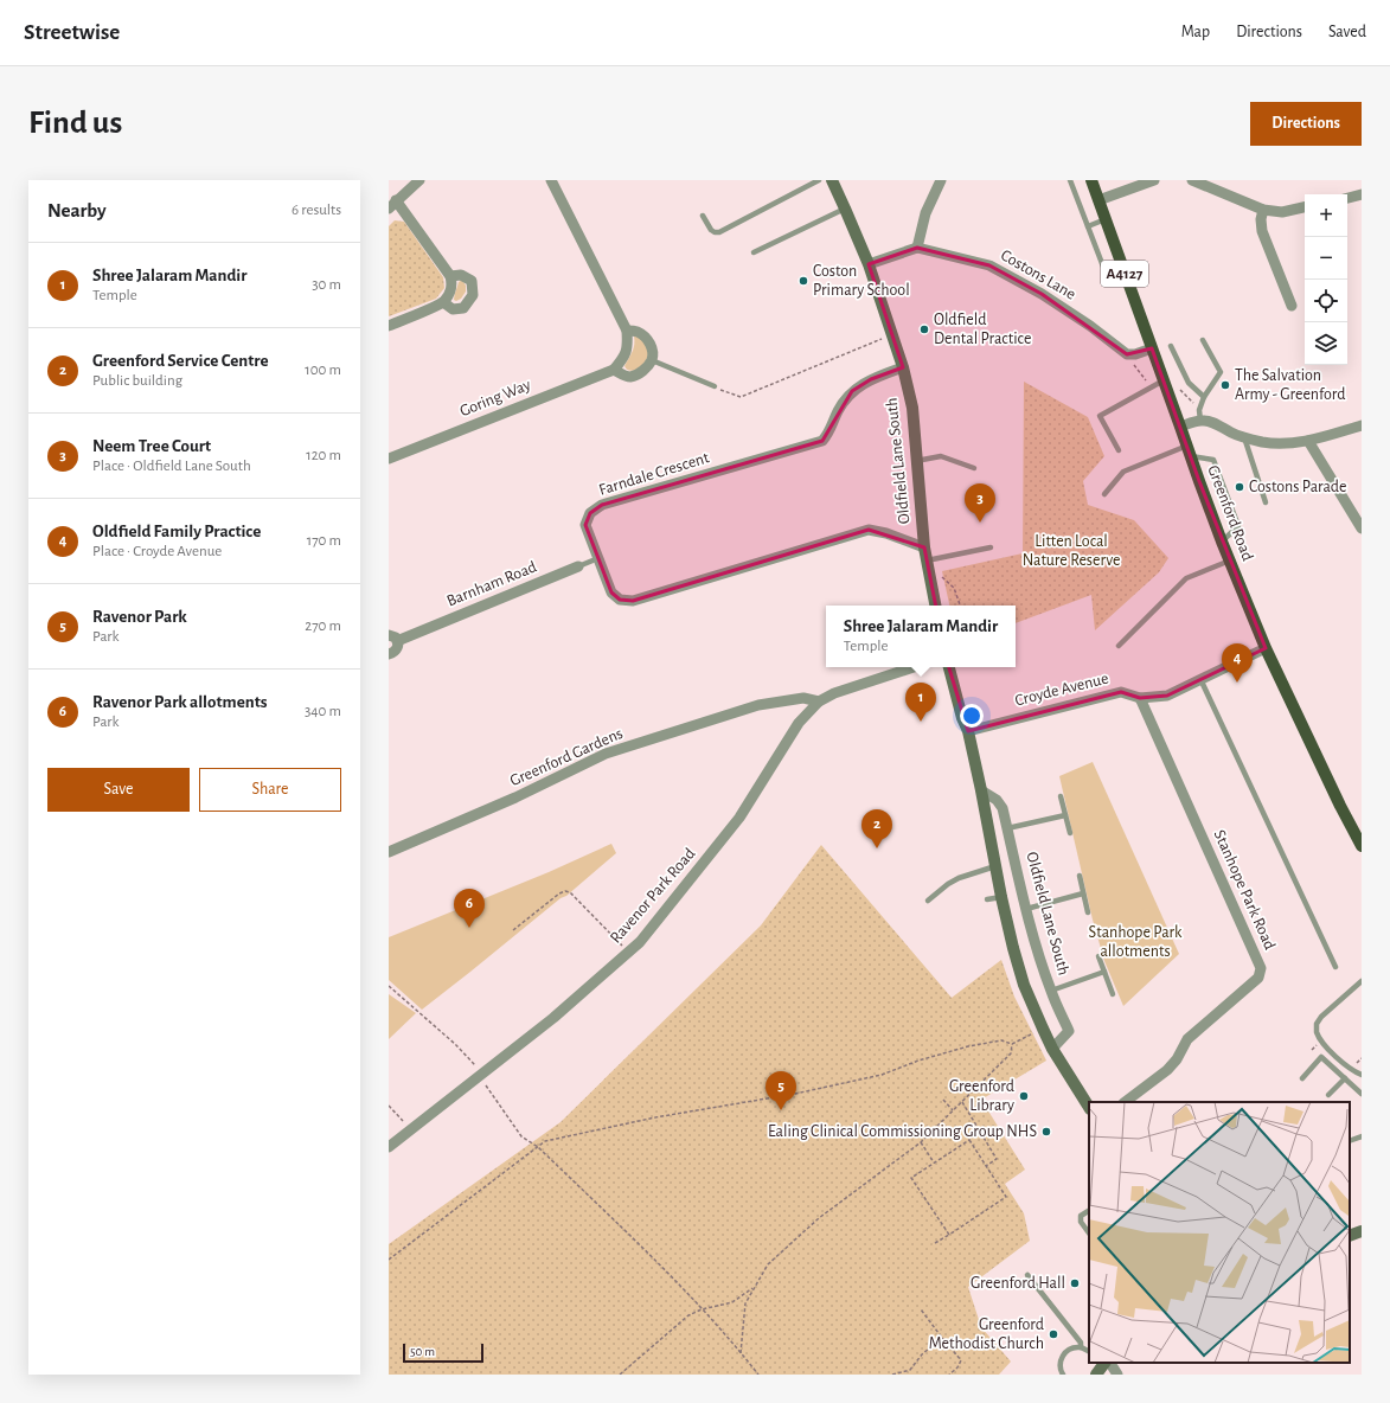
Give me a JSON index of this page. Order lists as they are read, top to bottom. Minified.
{"streets":{"main road":["A4127","Greenford Road"],"street":["Costons Lane","Goring Way","Oldfield Lane South","Farndale Crescent","Barnham Road","Croyde Avenue","Greenford Gardens","Stanhope Park Road","Ravenor Park Road"]},"crossings":[["Costons Lane","Greenford Road"],["Oldfield Lane South","Farndale Crescent"],["Farndale Crescent","Barnham Road"],["Greenford Road","Croyde Avenue"],["Croyde Avenue","Stanhope Park Road"],["Greenford Gardens","Ravenor Park Road"]],"parks":["Litten Local Nature Reserve","Stanhope Park allotments"],"places":["Coston Primary School","Oldfield Dental Practice","The Salvation Army - Greenford","Costons Parade","Greenford Library","Ealing Clinical Commissioning Group NHS","Greenford Hall","Greenford Methodist Church"],"scale_bar":"50 m","page":{"header":"Streetwise","nav":["Map","Directions","Saved"],"buttons":["Directions",["Save","Share"]],"title":"Find us","heading":["Nearby","6 results"],"map_buttons":["+","−"],"list":[{"mark":"1","name":"Shree Jalaram Mandir","note":"Temple","value":"30 m"},{"mark":"2","name":"Greenford Service Centre","note":"Public building","value":"100 m"},{"mark":"3","name":"Neem Tree Court","note":"Place · Oldfield Lane South","value":"120 m"},{"mark":"4","name":"Oldfield Family Practice","note":"Place · Croyde Avenue","value":"170 m"},{"mark":"5","name":"Ravenor Park","note":"Park","value":"270 m"},{"mark":"6","name":"Ravenor Park allotments","note":"Park","value":"340 m"}],"pins":["3","4","1","2","6","5"],"popup":["Shree Jalaram Mandir","Temple"],"scale":"50 m"}}
